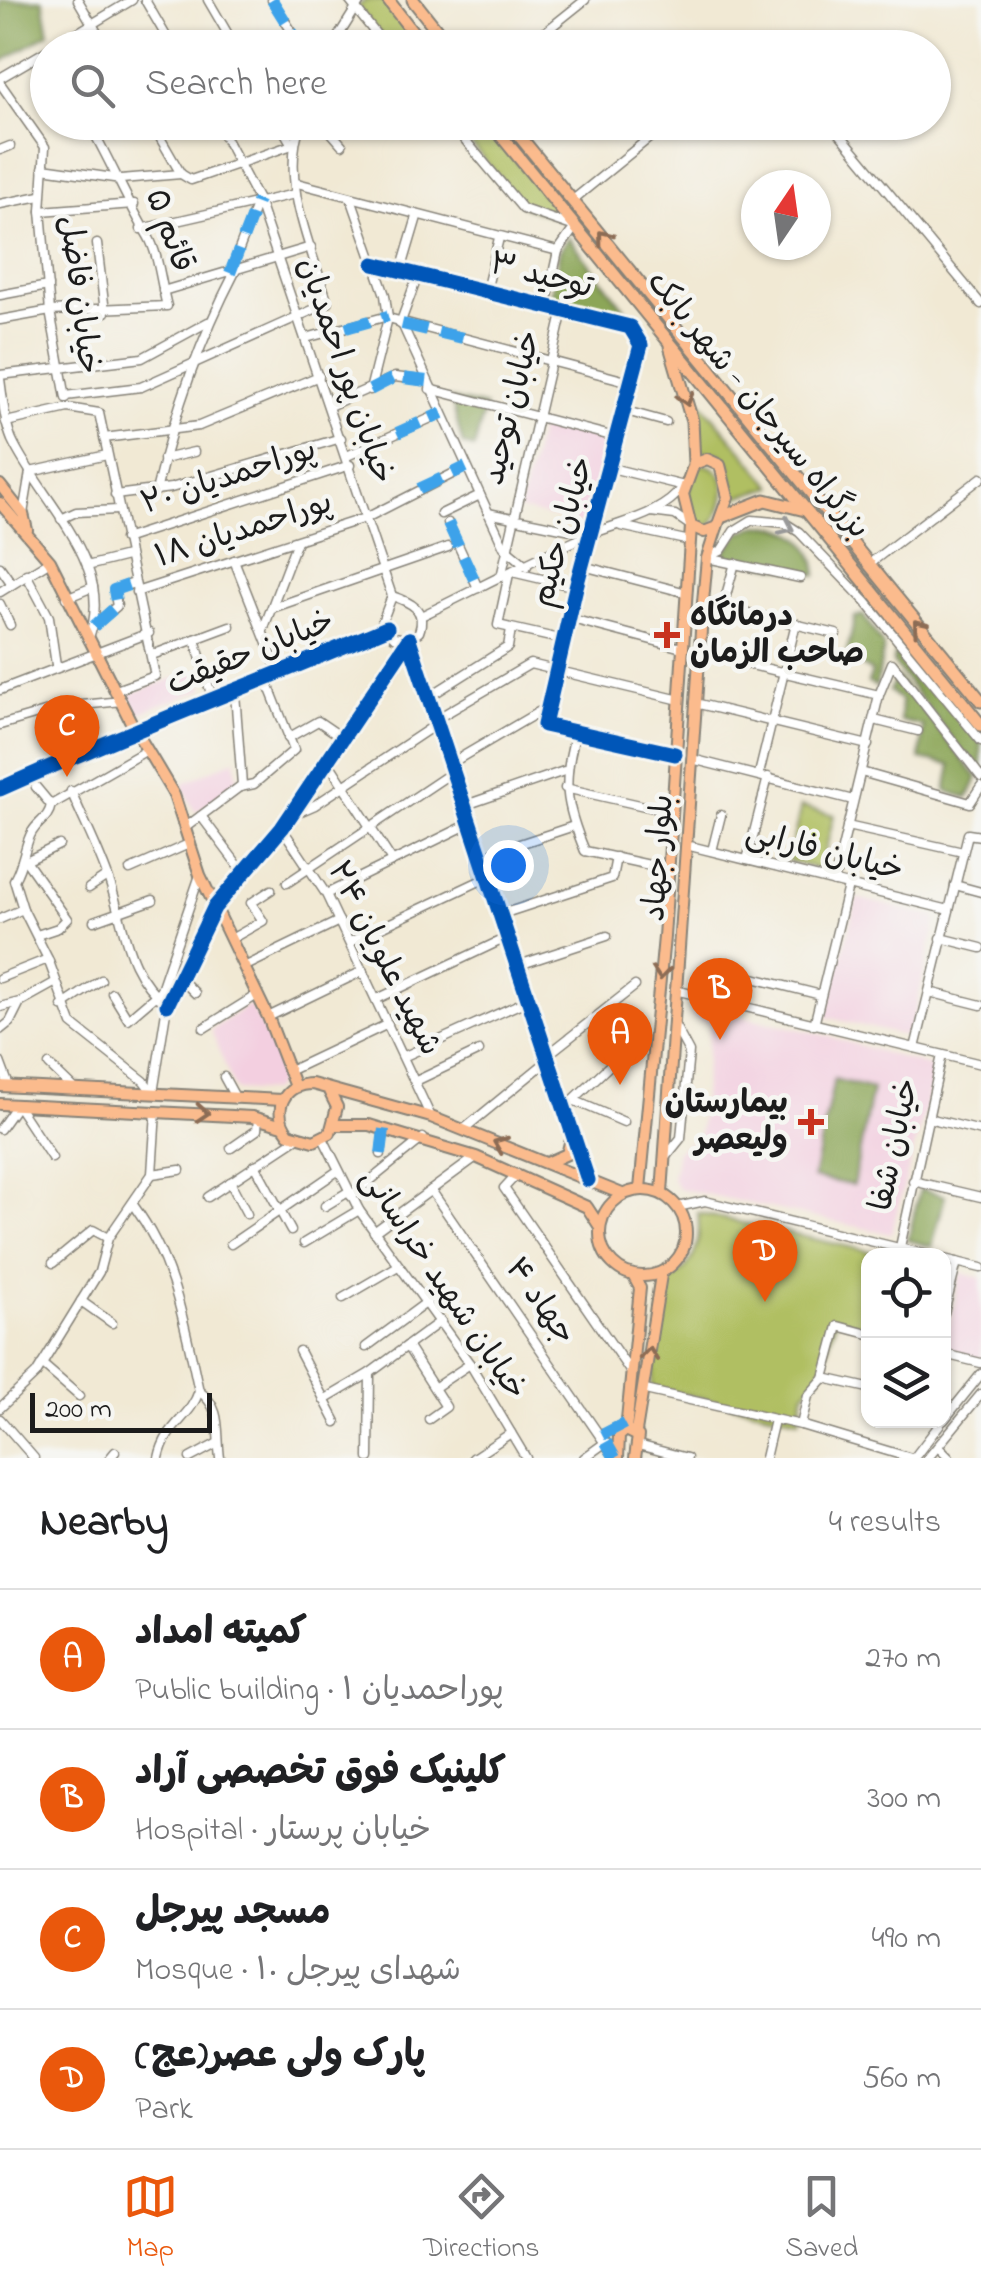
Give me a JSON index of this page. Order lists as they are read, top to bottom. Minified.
{"streets":{"highway":["بزرگراه سیرجان - شهر بابک"],"main road":["بلوار جهاد"],"street":["قائم ۵","توحید ۳","خیابان فاضل","خیابان پور احمدیان","خیابان توحید","پوراحمدیان ۲۰","پوراحمدیان ۱۸","خیابان حکیم","خیابان حقیقت","خیابان فارابی","شهید علویان ۲۴","خیابان شفا","خیابان شهید خراسانی","جهاد ۴"]},"crossings":[["توحید ۳","خیابان توحید"],["توحید ۳","خیابان حکیم"],["خیابان پور احمدیان","پوراحمدیان ۲۰"],["خیابان پور احمدیان","پوراحمدیان ۱۸"],["خیابان پور احمدیان","خیابان حقیقت"],["خیابان توحید","خیابان حکیم"],["خیابان فارابی","بلوار جهاد"]],"places":{"health":["درمانگاه صاحب الزمان","بیمارستان ولیعصر"]},"scale_bar":"200 m","north":"top","page":{"search":"Search here","pins":["C","B","A","D"],"scale":"200 m","heading":["Nearby","4 results"],"list":[{"mark":"A","name":"کمیته امداد","note":"Public building · پوراحمدیان ۱","value":"270 m"},{"mark":"B","name":"کلینیک فوق تخصصی آراد","note":"Hospital · خیابان پرستار","value":"300 m"},{"mark":"C","name":"مسجد پیرجل","note":"Mosque · شهدای پیرجل ۱۰","value":"490 m"},{"mark":"D","name":"پارک ولی عصر(عج)","note":"Park","value":"560 m"}],"nav":["Map","Directions","Saved"]}}
